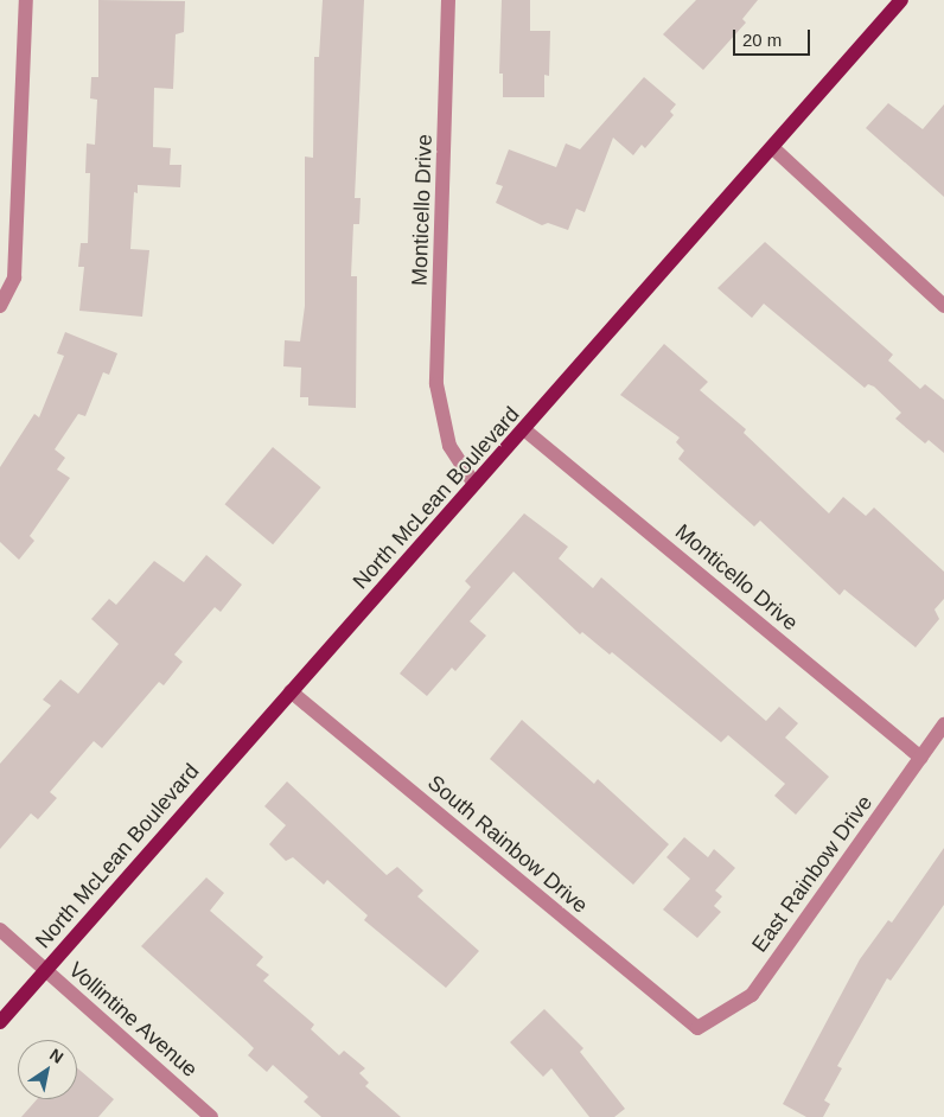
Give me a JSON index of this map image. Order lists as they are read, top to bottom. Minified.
{"streets":{"main road":["North McLean Boulevard"],"street":["Monticello Drive","South Rainbow Drive","East Rainbow Drive","Vollintine Avenue"]},"crossings":[["Monticello Drive","North McLean Boulevard"],["Monticello Drive","East Rainbow Drive"],["North McLean Boulevard","South Rainbow Drive"],["North McLean Boulevard","Vollintine Avenue"],["South Rainbow Drive","East Rainbow Drive"]],"scale_bar":"20 m","north":"top right"}
